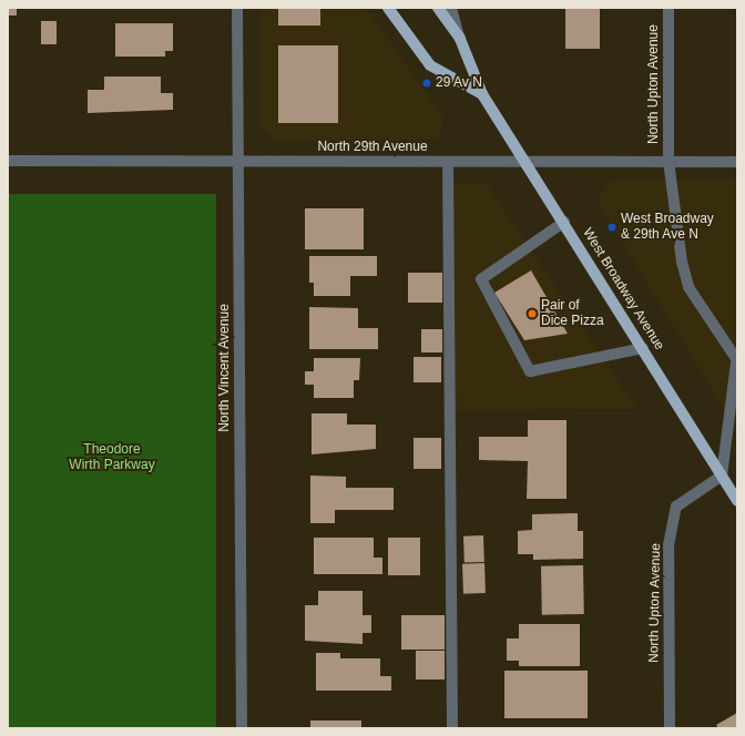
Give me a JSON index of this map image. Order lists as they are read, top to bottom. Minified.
{"streets":{"main road":["West Broadway Avenue"],"street":["North Upton Avenue","North 29th Avenue","North Vincent Avenue"]},"crossings":[["North Upton Avenue","North 29th Avenue"],["North Upton Avenue","West Broadway Avenue"],["North 29th Avenue","West Broadway Avenue"],["North 29th Avenue","North Vincent Avenue"]],"parks":["Theodore Wirth Parkway"],"places":["29 Av N","West Broadway & 29th Ave N","Pair of Dice Pizza"]}
